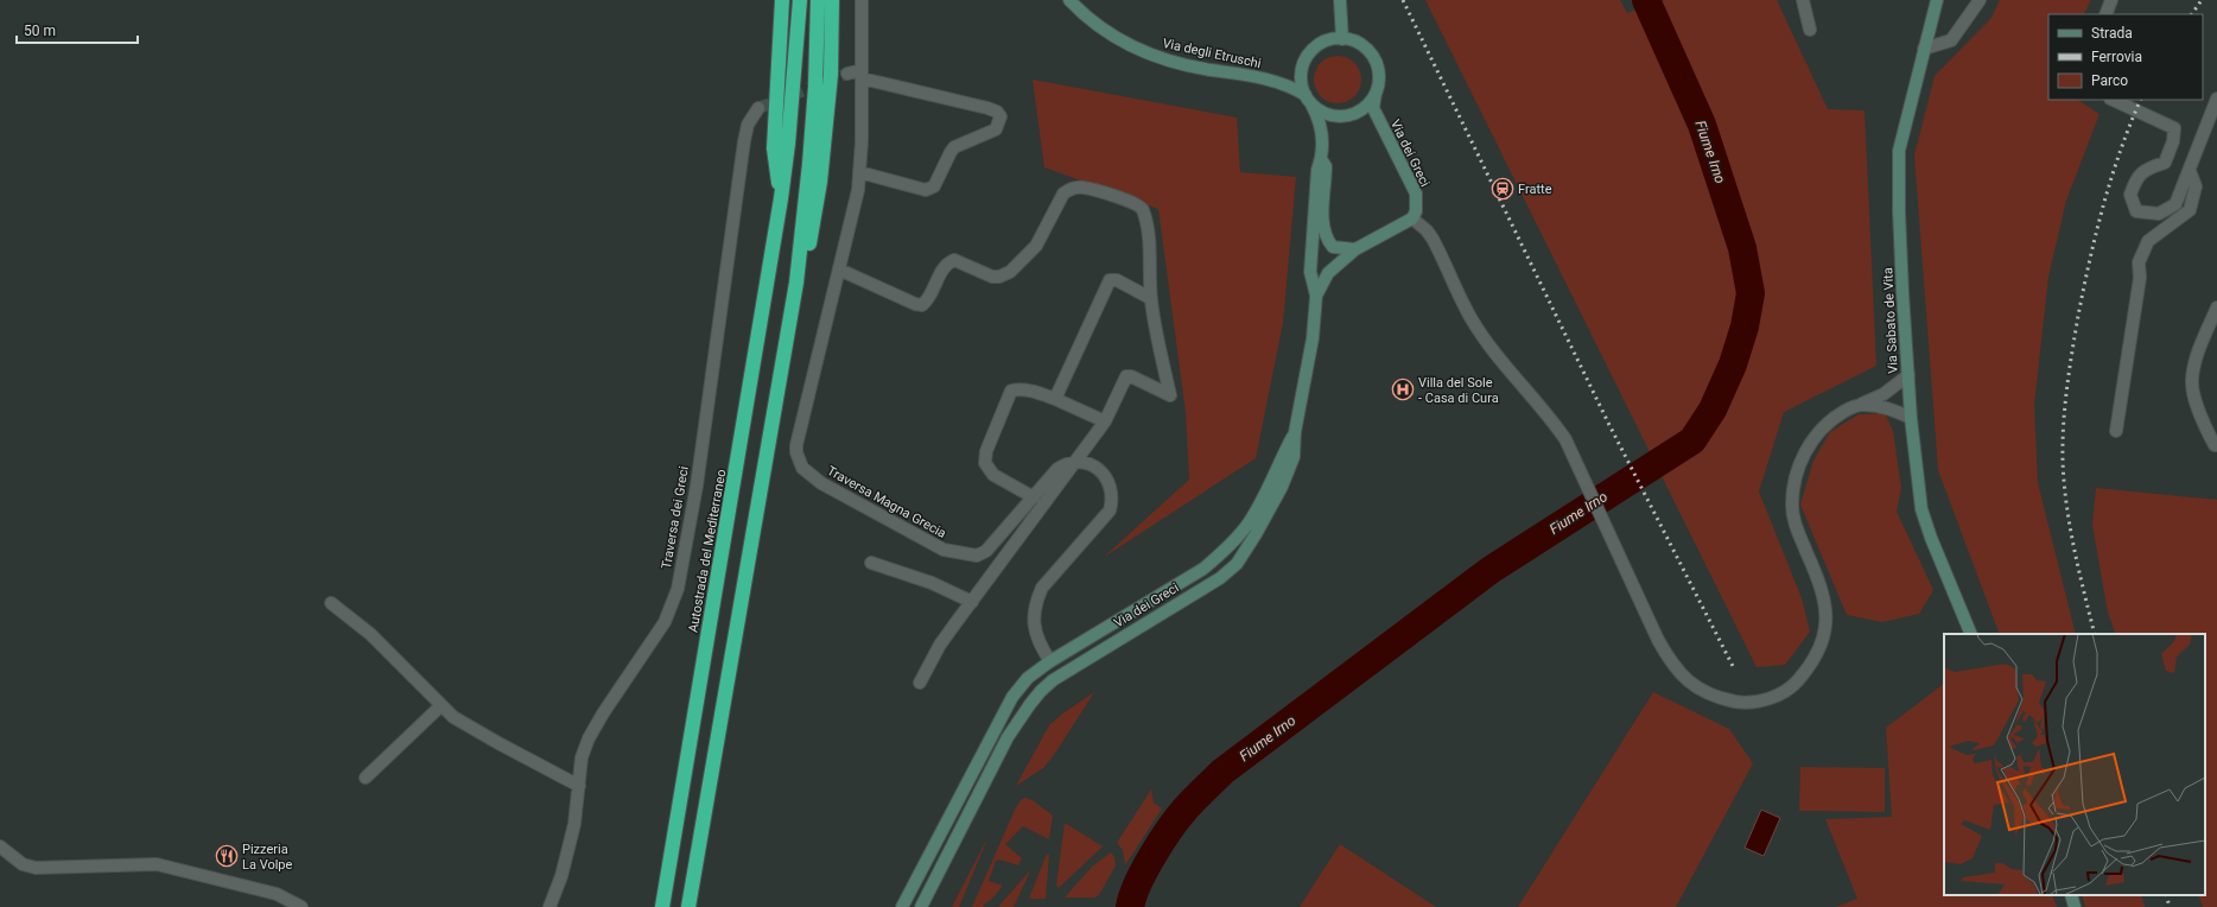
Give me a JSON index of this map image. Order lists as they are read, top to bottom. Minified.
{"streets":{"highway":["Autostrada del Mediterraneo"],"main road":["Via degli Etruschi","Via dei Greci","Via Sabato de Vita"],"street":["Traversa Magna Grecia","Traversa dei Greci"]},"crossings":[["Via degli Etruschi","Via dei Greci"]],"water":["Fiume Irno"],"places":{"station":["Fratte"],"hospital":["Villa del Sole - Casa di Cura"],"restaurant":["Pizzeria La Volpe"]},"legend":["Strada","Ferrovia","Parco"],"scale_bar":"50 m"}
